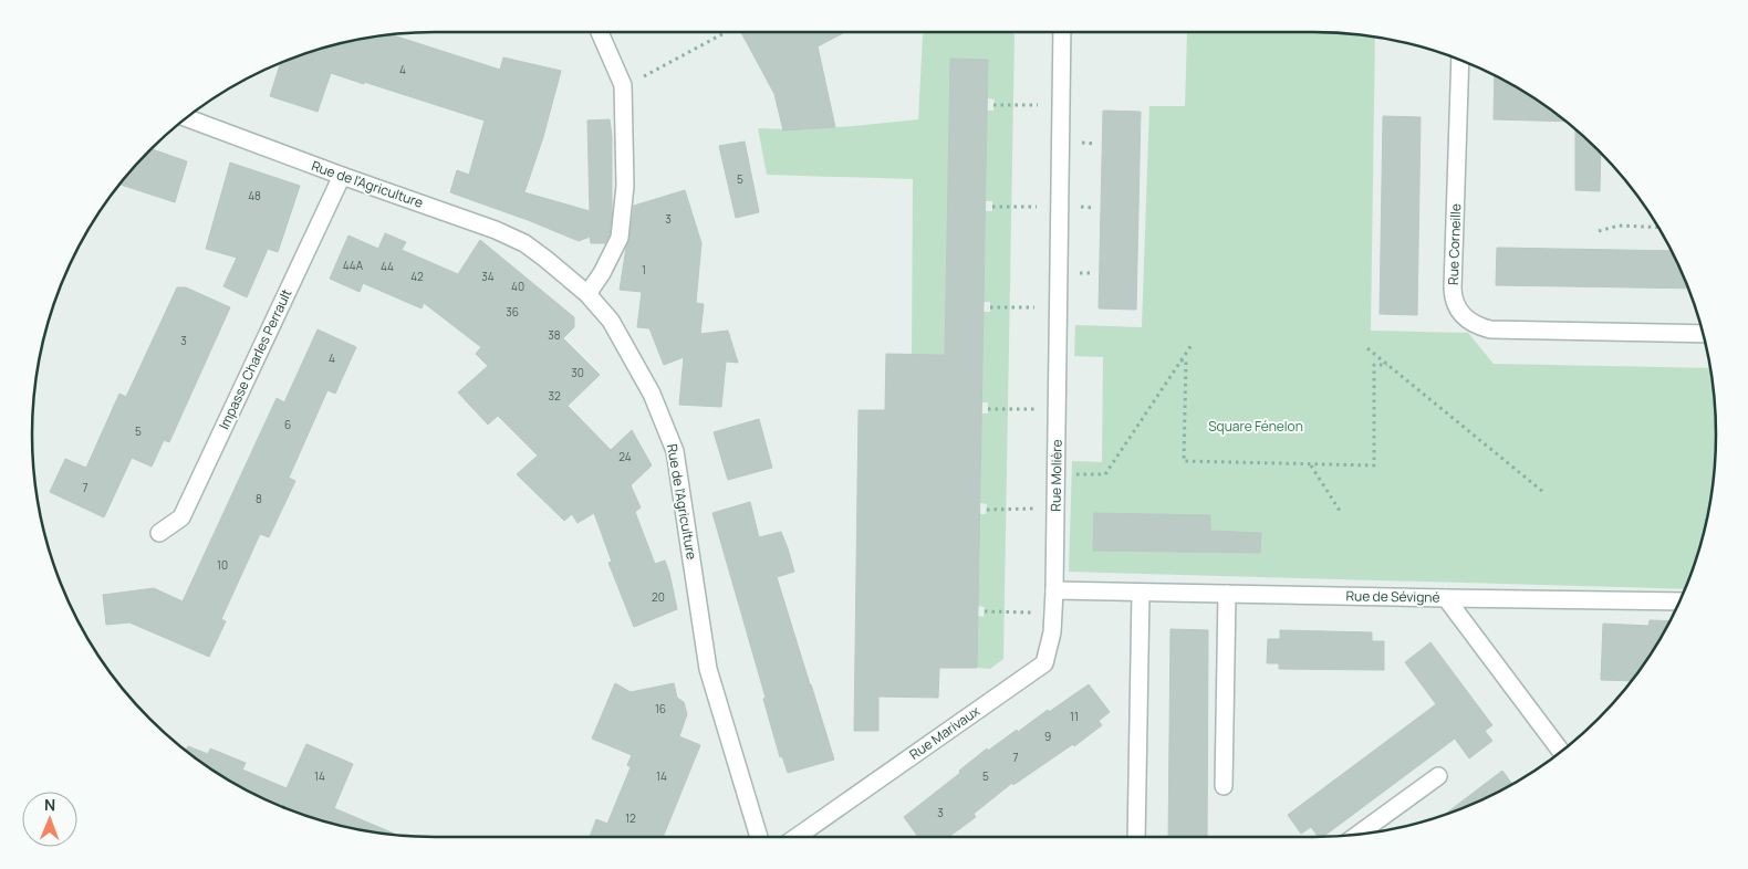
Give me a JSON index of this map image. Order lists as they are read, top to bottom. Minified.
{"streets":{"street":["Rue de l'Agriculture","Rue Corneille","Impasse Charles Perrault","Rue Molière","Rue de Sévigné","Rue Marivaux"]},"crossings":[["Rue de l'Agriculture","Impasse Charles Perrault"],["Rue Molière","Rue Marivaux"]],"parks":["Square Fénelon"],"house_numbers":["4","5","48","3","44A","44","1","42","34","40","36","38","3","4","30","32","6","5","24","7","8","10","20","16","11","9","7","14","14","5","3","12"],"north":"top"}
